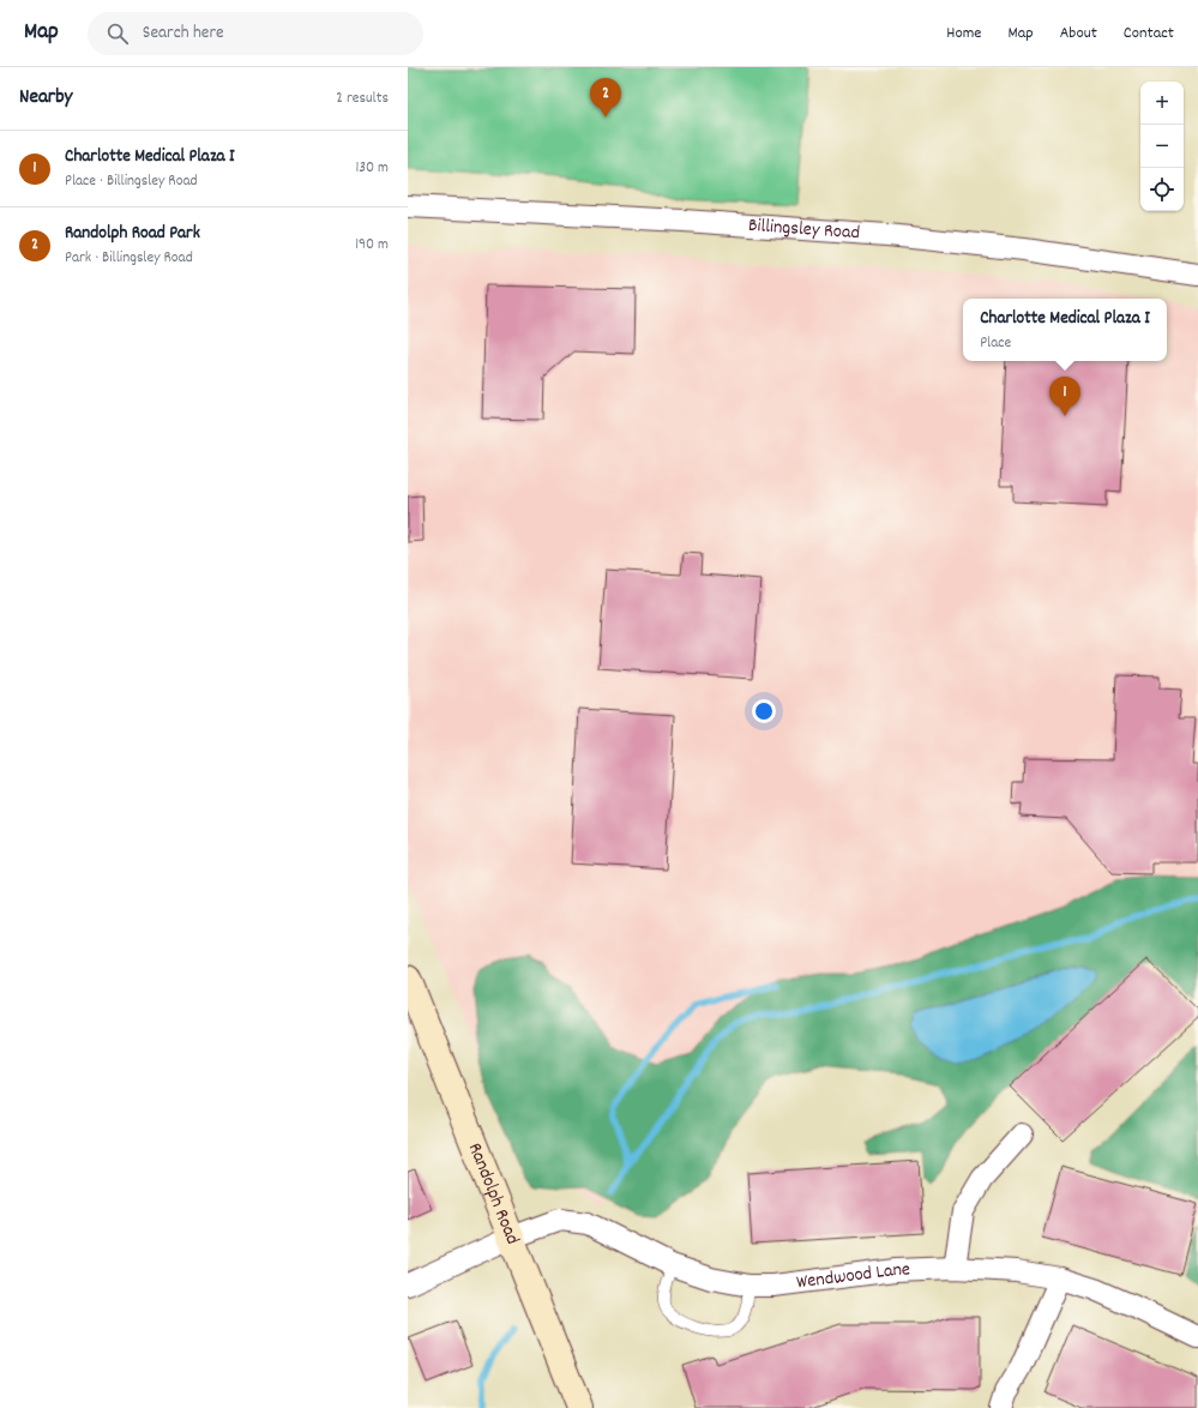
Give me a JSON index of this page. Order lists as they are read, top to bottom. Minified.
{"streets":{"main road":["Randolph Road"],"street":["Billingsley Road","Wendwood Lane"]},"crossings":[["Randolph Road","Wendwood Lane"]],"page":{"header":"Map","search":"Search here","nav":["Home","Map","About","Contact"],"heading":["Nearby","2 results"],"pins":["2","1"],"map_buttons":["+","−"],"list":[{"mark":"1","name":"Charlotte Medical Plaza I","note":"Place · Billingsley Road","value":"130 m"},{"mark":"2","name":"Randolph Road Park","note":"Park · Billingsley Road","value":"190 m"}],"popup":["Charlotte Medical Plaza I","Place"]}}
